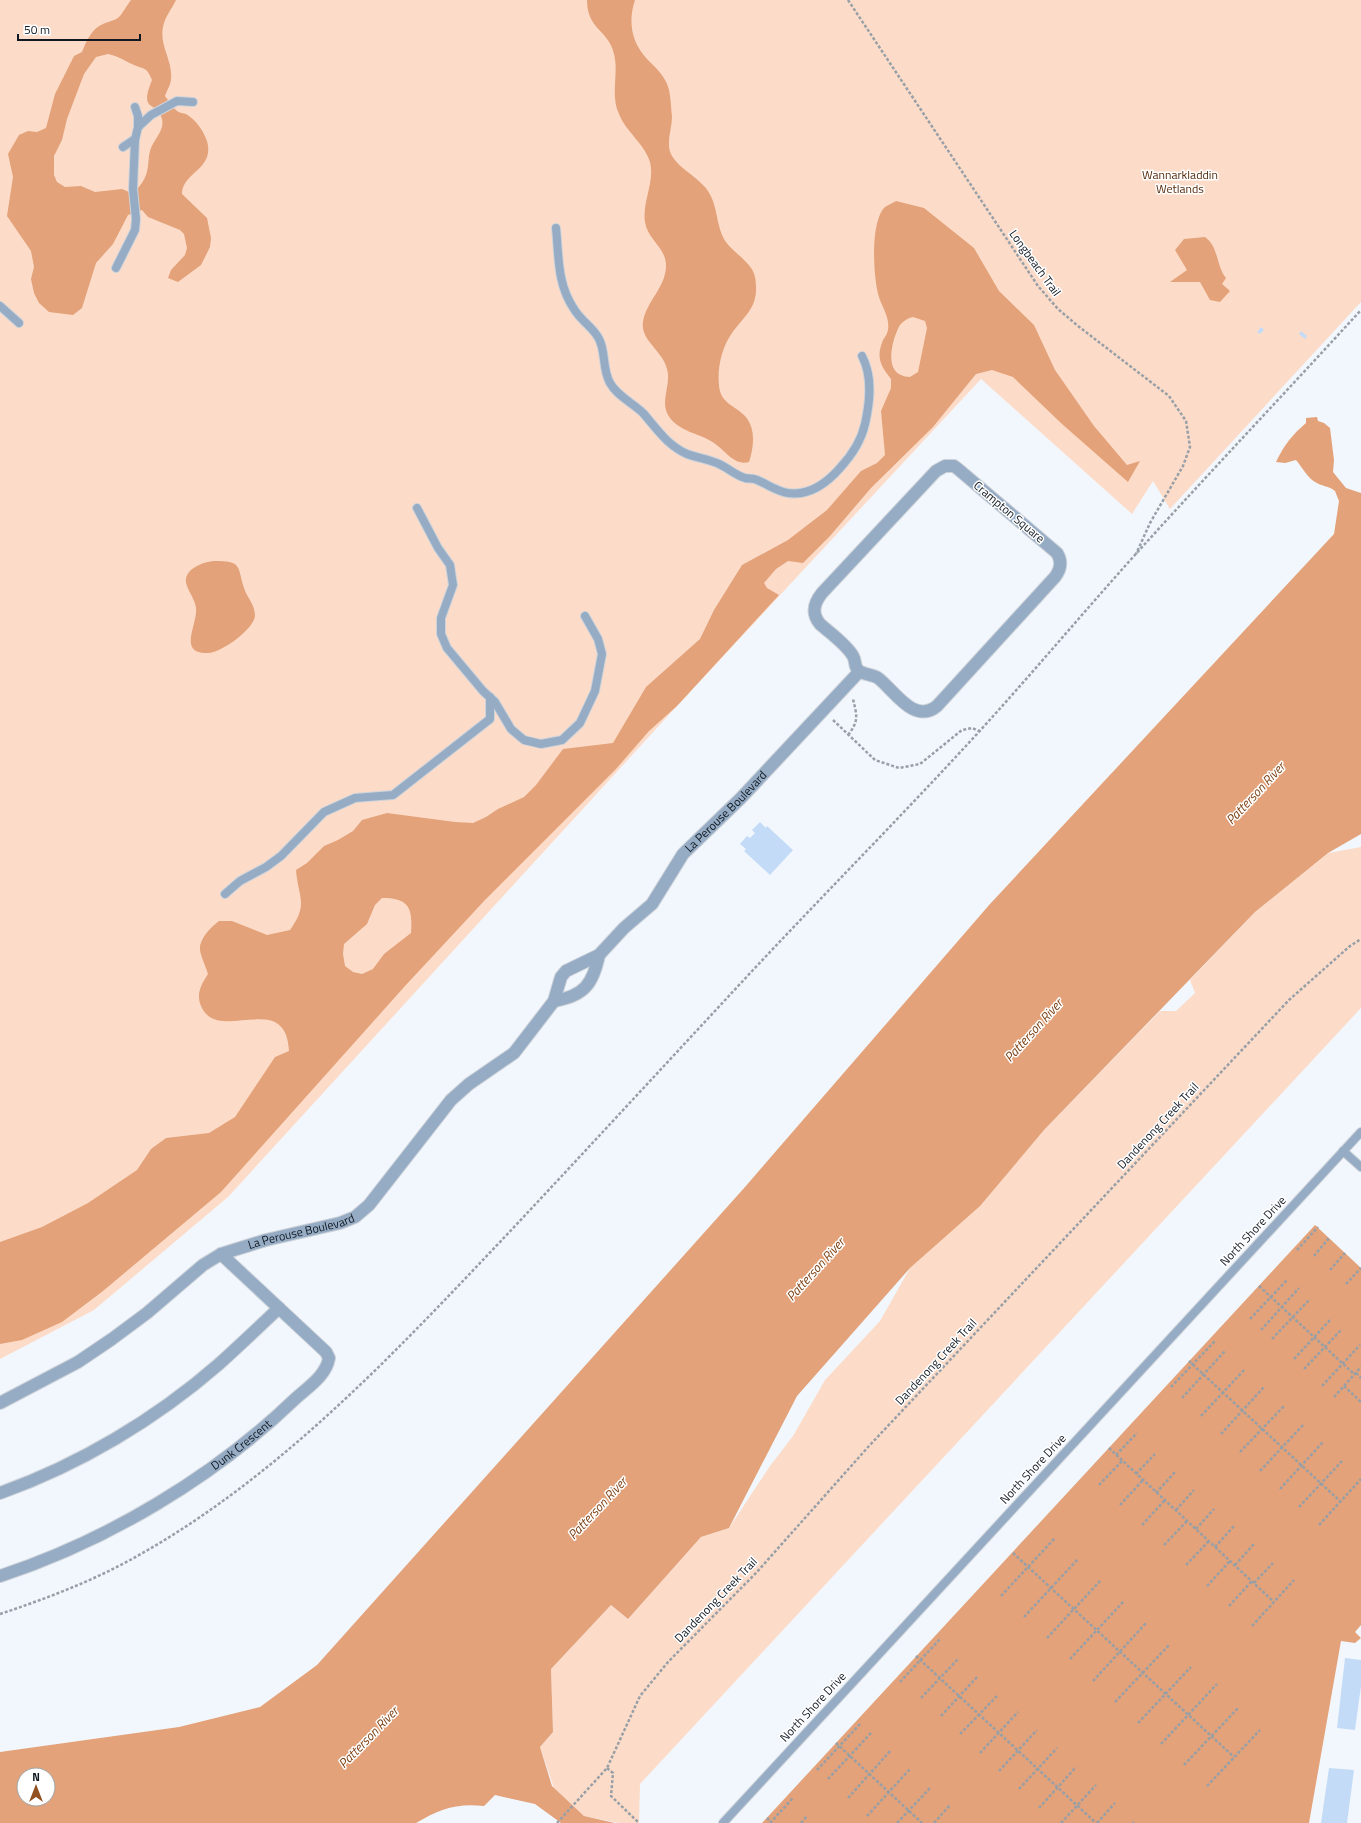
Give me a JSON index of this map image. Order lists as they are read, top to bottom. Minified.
{"streets":{"street":["Crampton Square","La Perouse Boulevard","Dunk Crescent"],"lane":["North Shore Drive"],"path":["Longbeach Trail","Dandenong Creek Trail"]},"crossings":[["Crampton Square","La Perouse Boulevard"],["La Perouse Boulevard","Dunk Crescent"]],"water":["Patterson River"],"parks":["Wannarkladdin Wetlands"],"scale_bar":"50 m","north":"top"}
